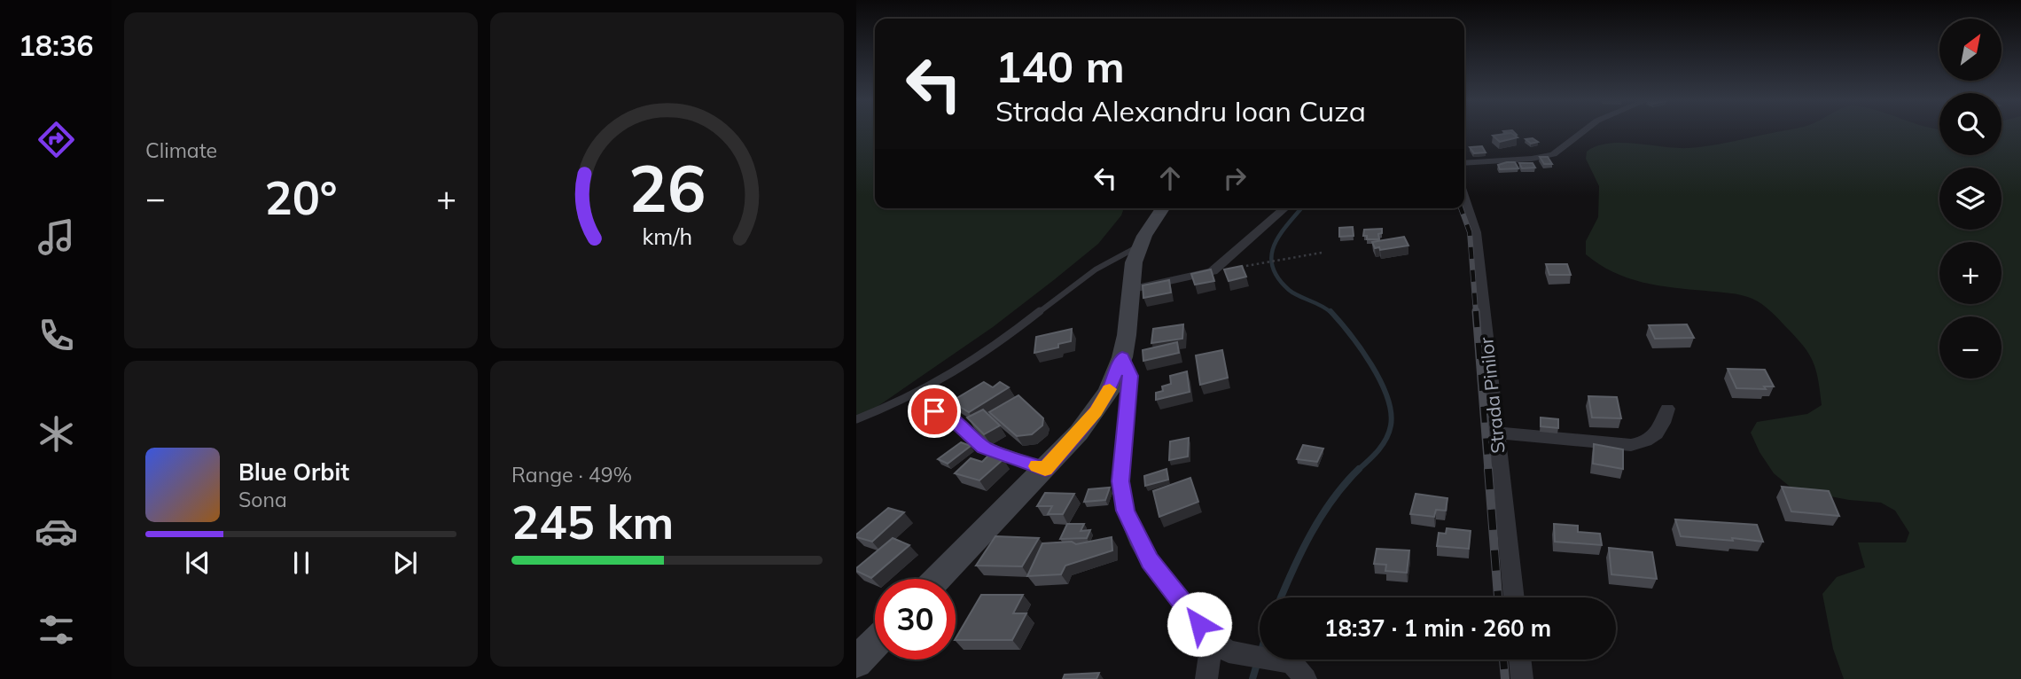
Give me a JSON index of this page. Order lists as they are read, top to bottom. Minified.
{"streets":{"street":["Strada Pinilor"]},"north":"top right","page":{"tabs":"18:36","tile":["Climate",["Range · 49%","245 km"]],"map_buttons":["+","−"],"turn":["140 m","Strada Alexandru Ioan Cuza"],"heat":["−","20°","+"],"song":["Blue Orbit","Sona"],"limit":"30","trip":"18:37 · 1 min · 260 m","gauge":["26","km/h"]}}
